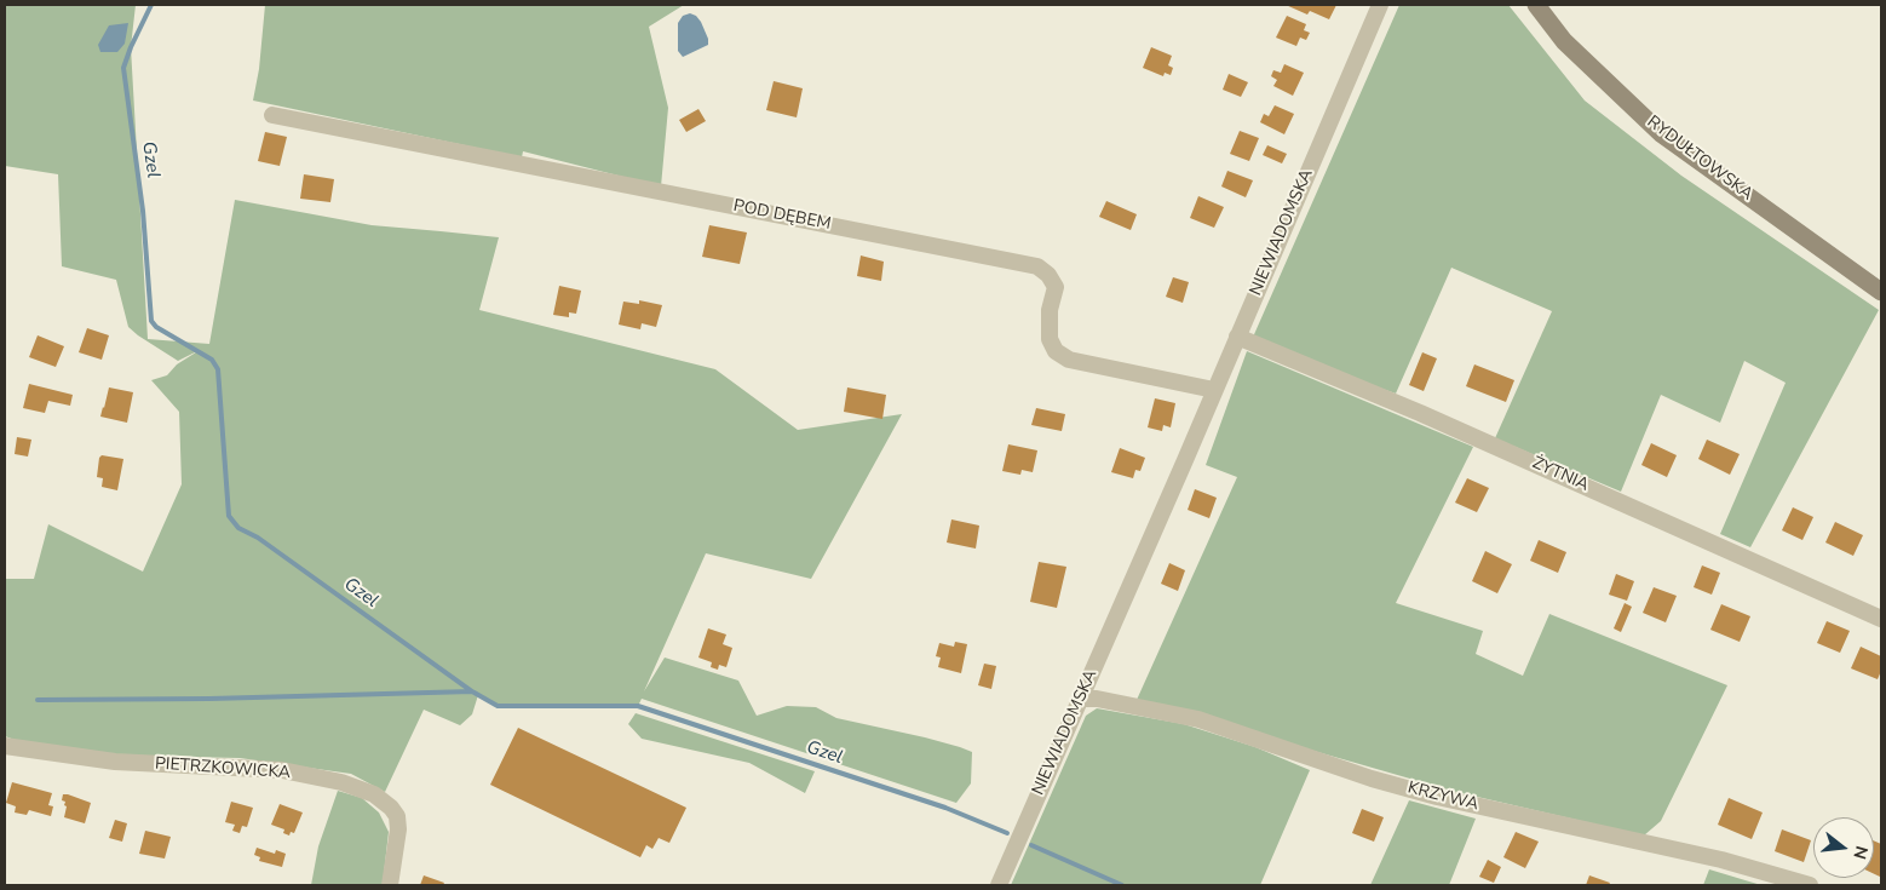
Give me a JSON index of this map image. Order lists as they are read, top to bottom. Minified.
{"streets":{"street":["RYDUŁTOWSKA","POD DĘBEM","NIEWIADOMSKA","ŻYTNIA","PIETRZKOWICKA","KRZYWA"]},"crossings":[["POD DĘBEM","NIEWIADOMSKA"],["NIEWIADOMSKA","ŻYTNIA"],["NIEWIADOMSKA","KRZYWA"]],"water":["Gzel"],"north":"right"}
